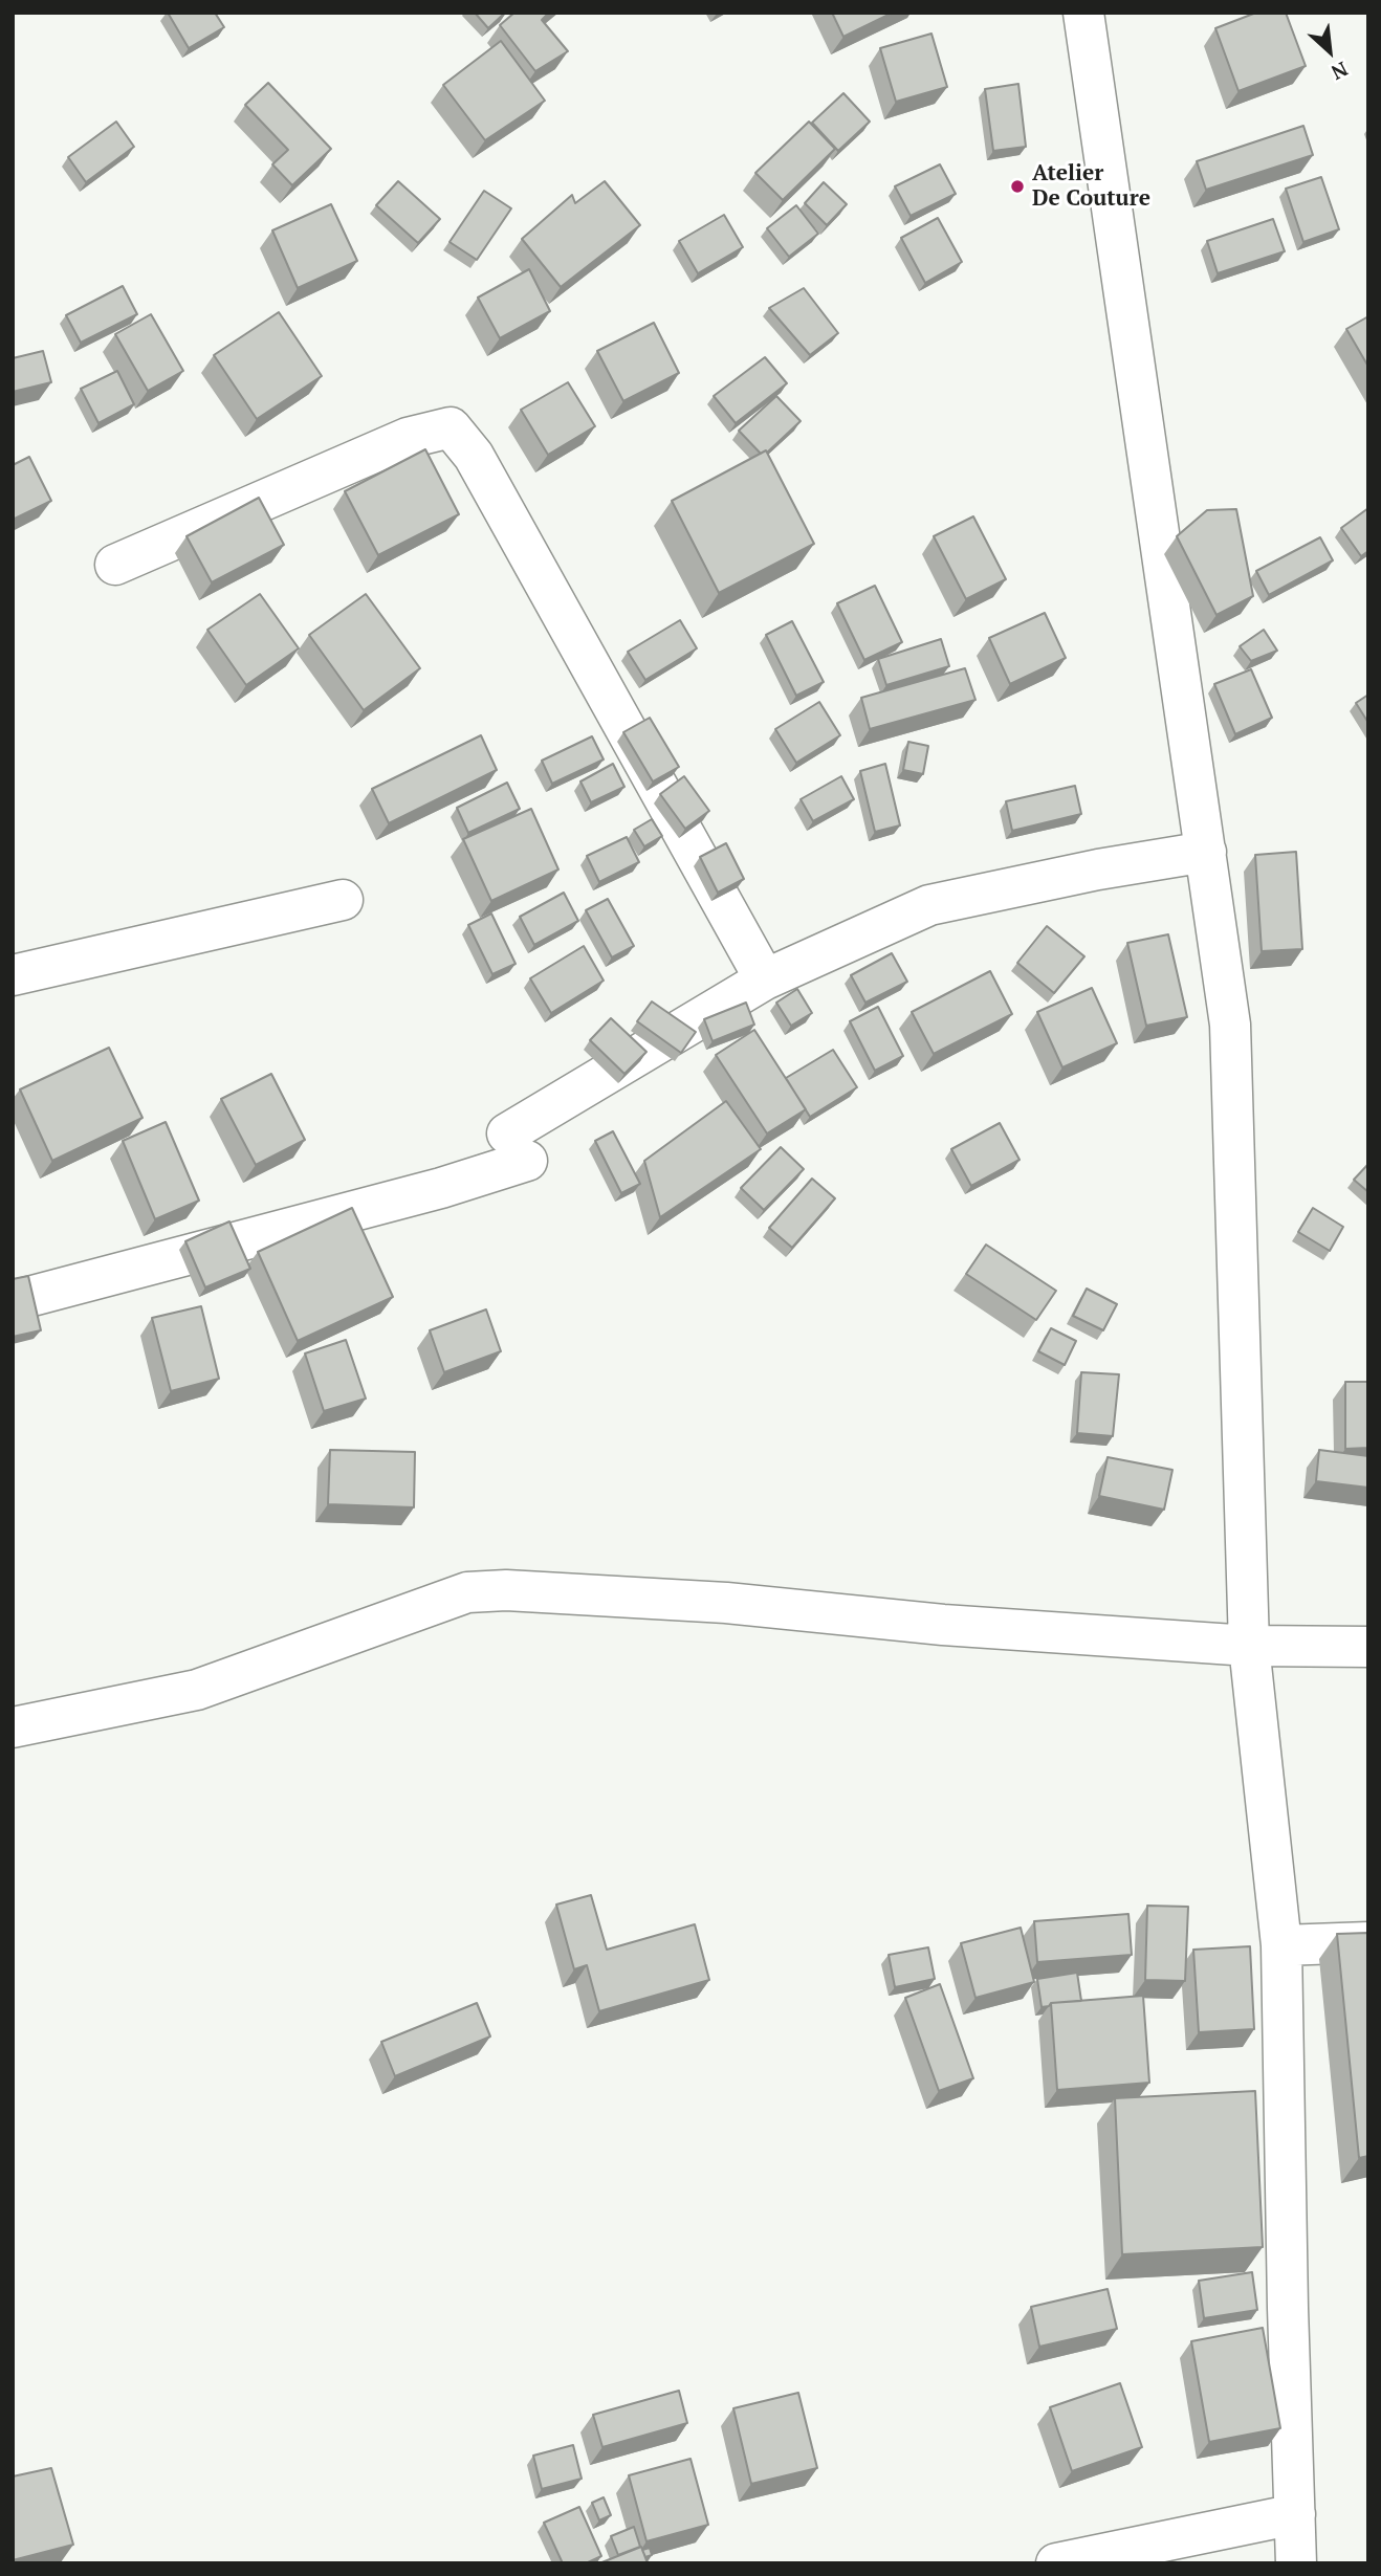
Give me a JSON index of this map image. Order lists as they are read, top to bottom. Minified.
{"places":["Atelier De Couture"],"north":"bottom right"}
